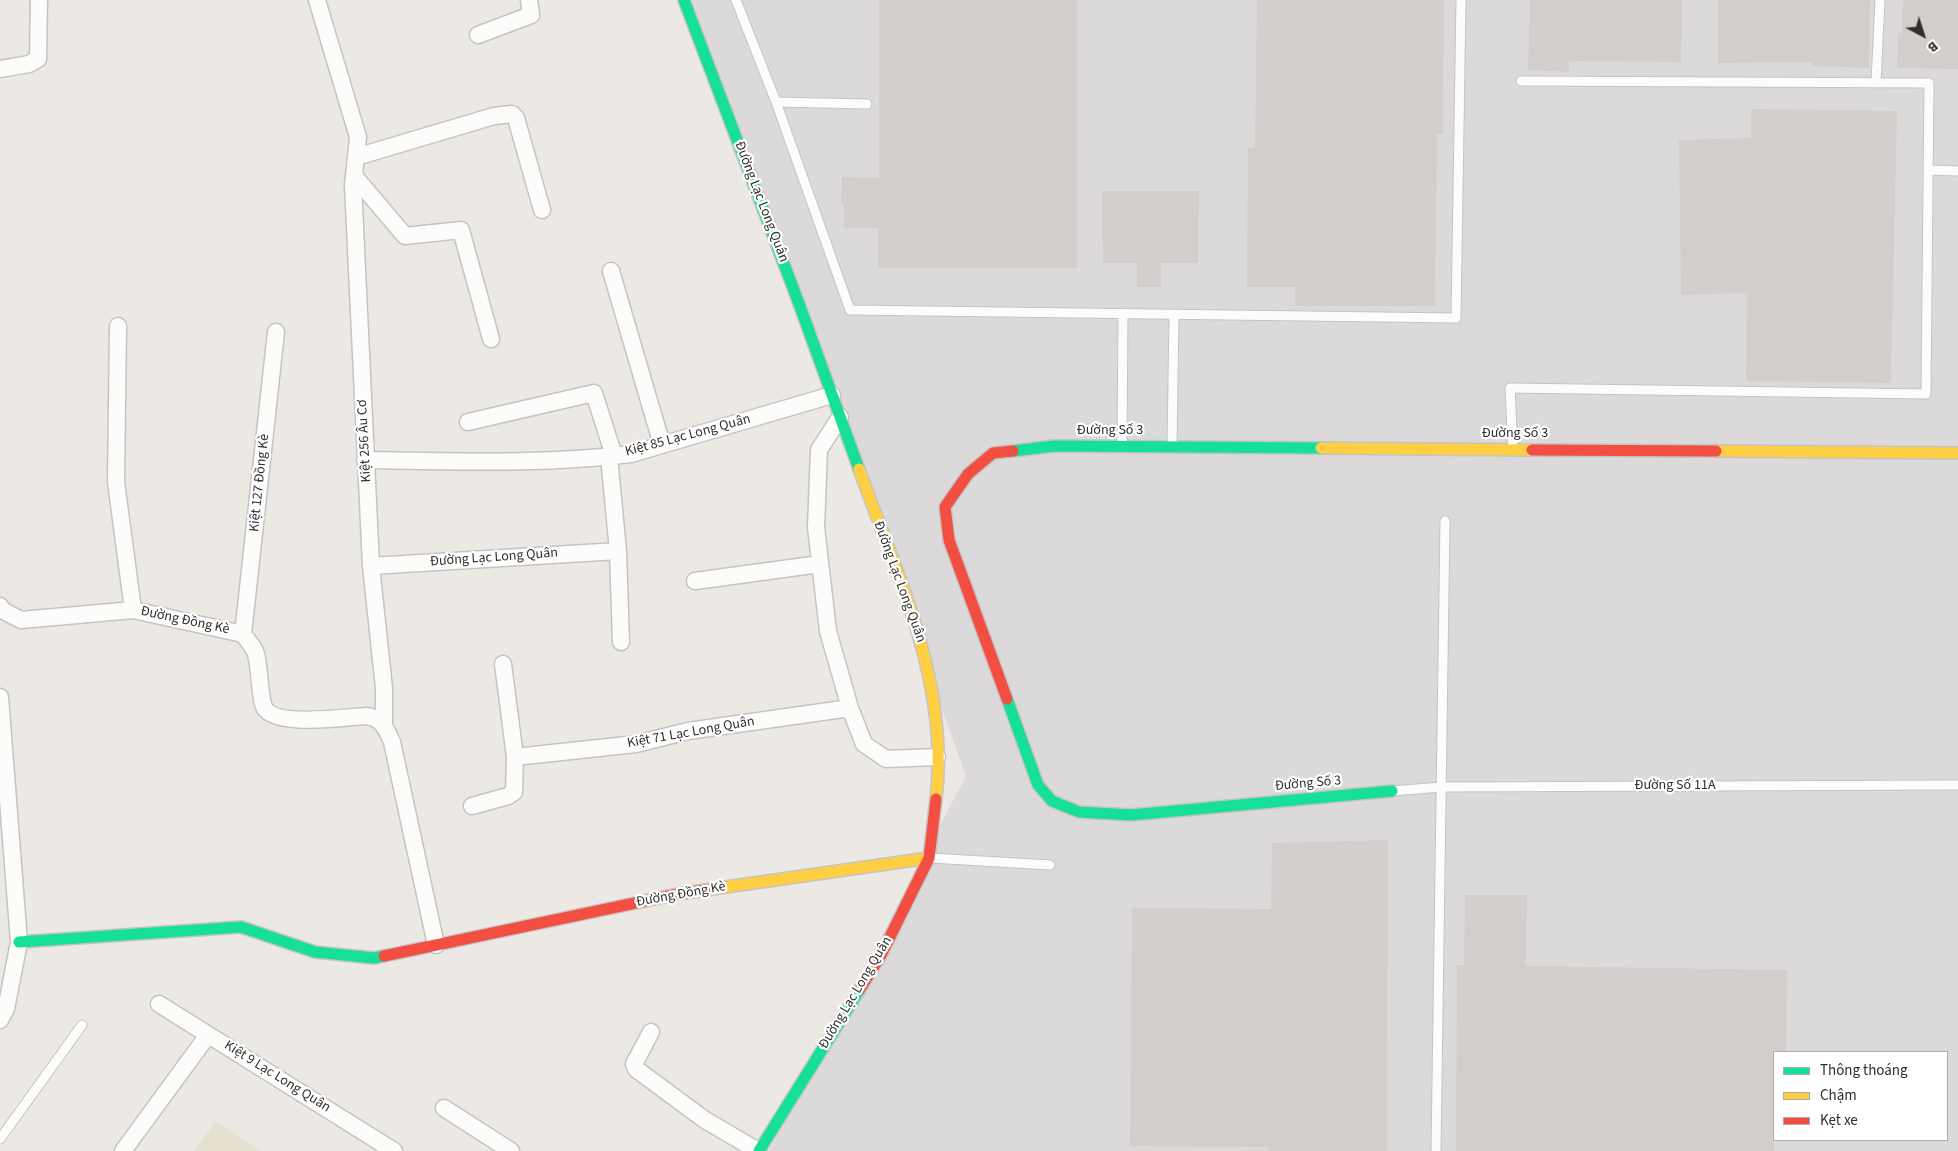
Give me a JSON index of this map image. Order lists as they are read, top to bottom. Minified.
{"streets":{"street":["Đường Lạc Long Quân","Đường Số 3","Kiệt 85 Lạc Long Quân","Kiệt 256 Âu Cơ","Kiệt 127 Đồng Kè","Đường Đồng Kè","Kiệt 71 Lạc Long Quân","Kiệt 9 Lạc Long Quân"],"lane":["Đường Số 11A"]},"crossings":[["Đường Lạc Long Quân","Kiệt 85 Lạc Long Quân"],["Đường Lạc Long Quân","Kiệt 256 Âu Cơ"],["Đường Lạc Long Quân","Đường Đồng Kè"],["Đường Số 3","Đường Số 11A"],["Kiệt 85 Lạc Long Quân","Kiệt 256 Âu Cơ"],["Kiệt 256 Âu Cơ","Đường Đồng Kè"],["Kiệt 127 Đồng Kè","Đường Đồng Kè"]],"legend":["Thông thoáng","Chậm","Kẹt xe"],"north":"bottom right"}
